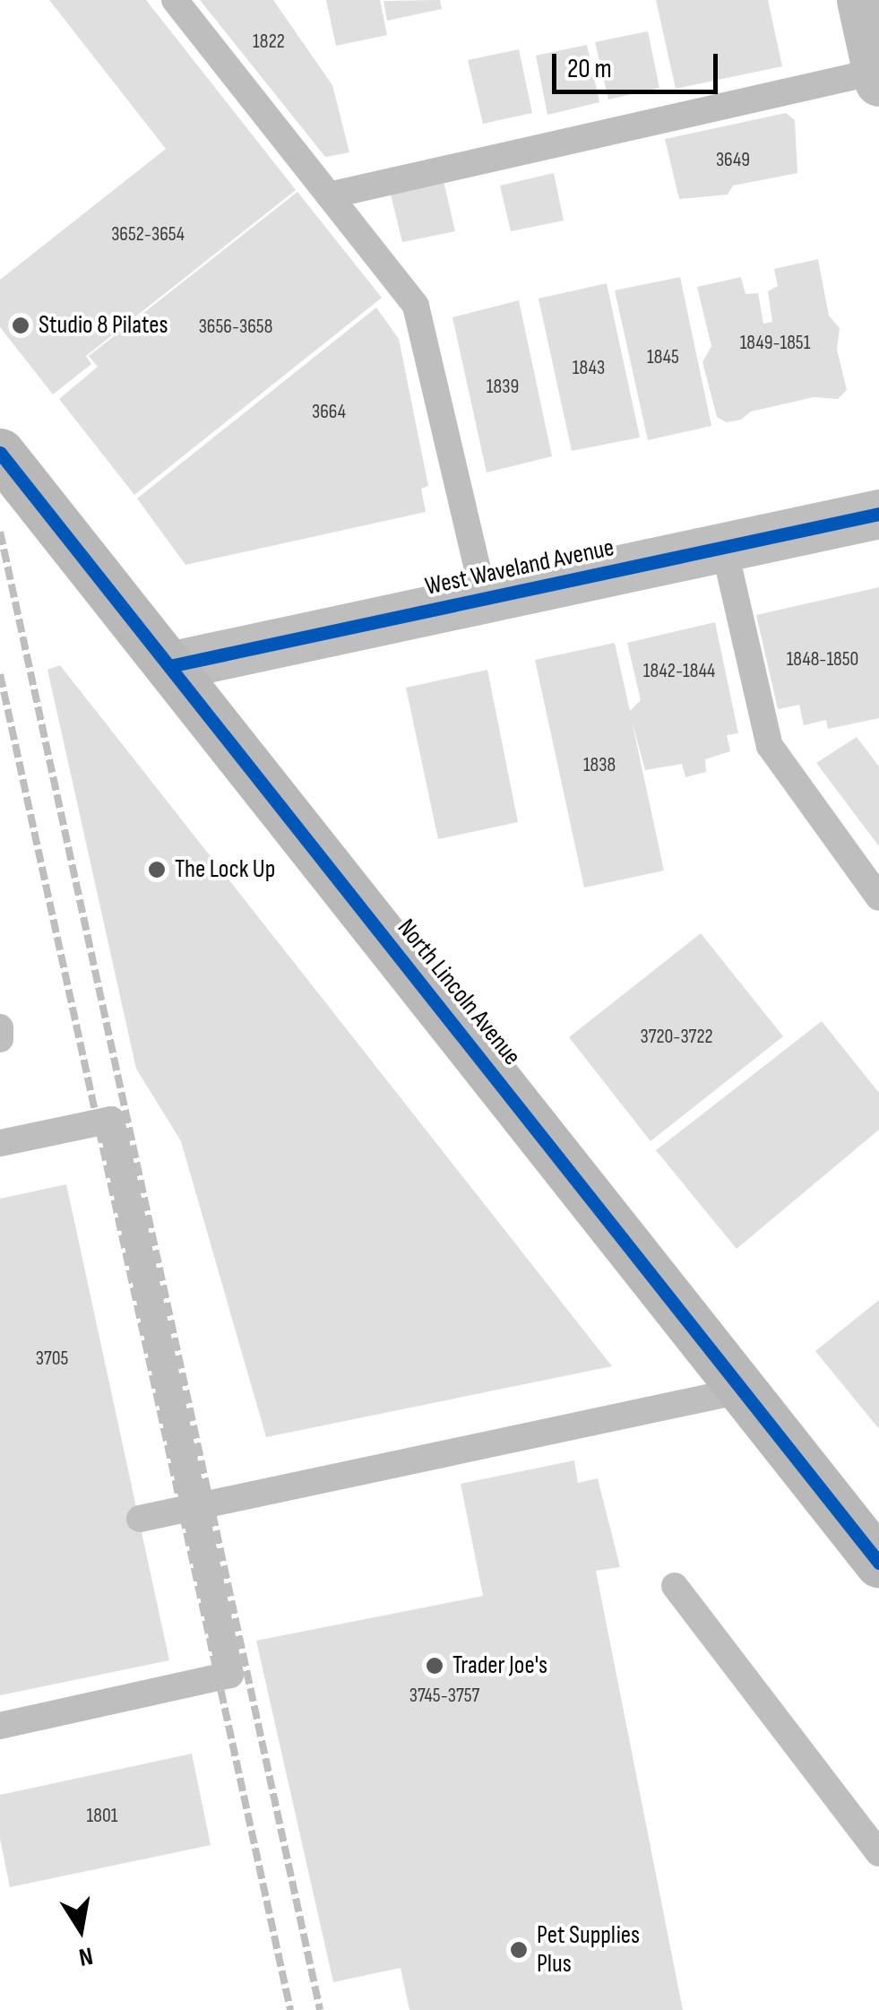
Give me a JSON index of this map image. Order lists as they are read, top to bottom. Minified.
{"streets":{"main road":["North Lincoln Avenue"],"street":["West Waveland Avenue"]},"crossings":[["West Waveland Avenue","North Lincoln Avenue"]],"places":["Studio 8 Pilates","The Lock Up","Trader Joe's","Pet Supplies Plus"],"house_numbers":["1822","3649","3652-3654","3656-3658","1849-1851","1845","1843","1839","3664","1848-1850","1842-1844","1838","3720-3722","3705","3745-3757","1801"],"scale_bar":"20 m","north":"bottom"}
